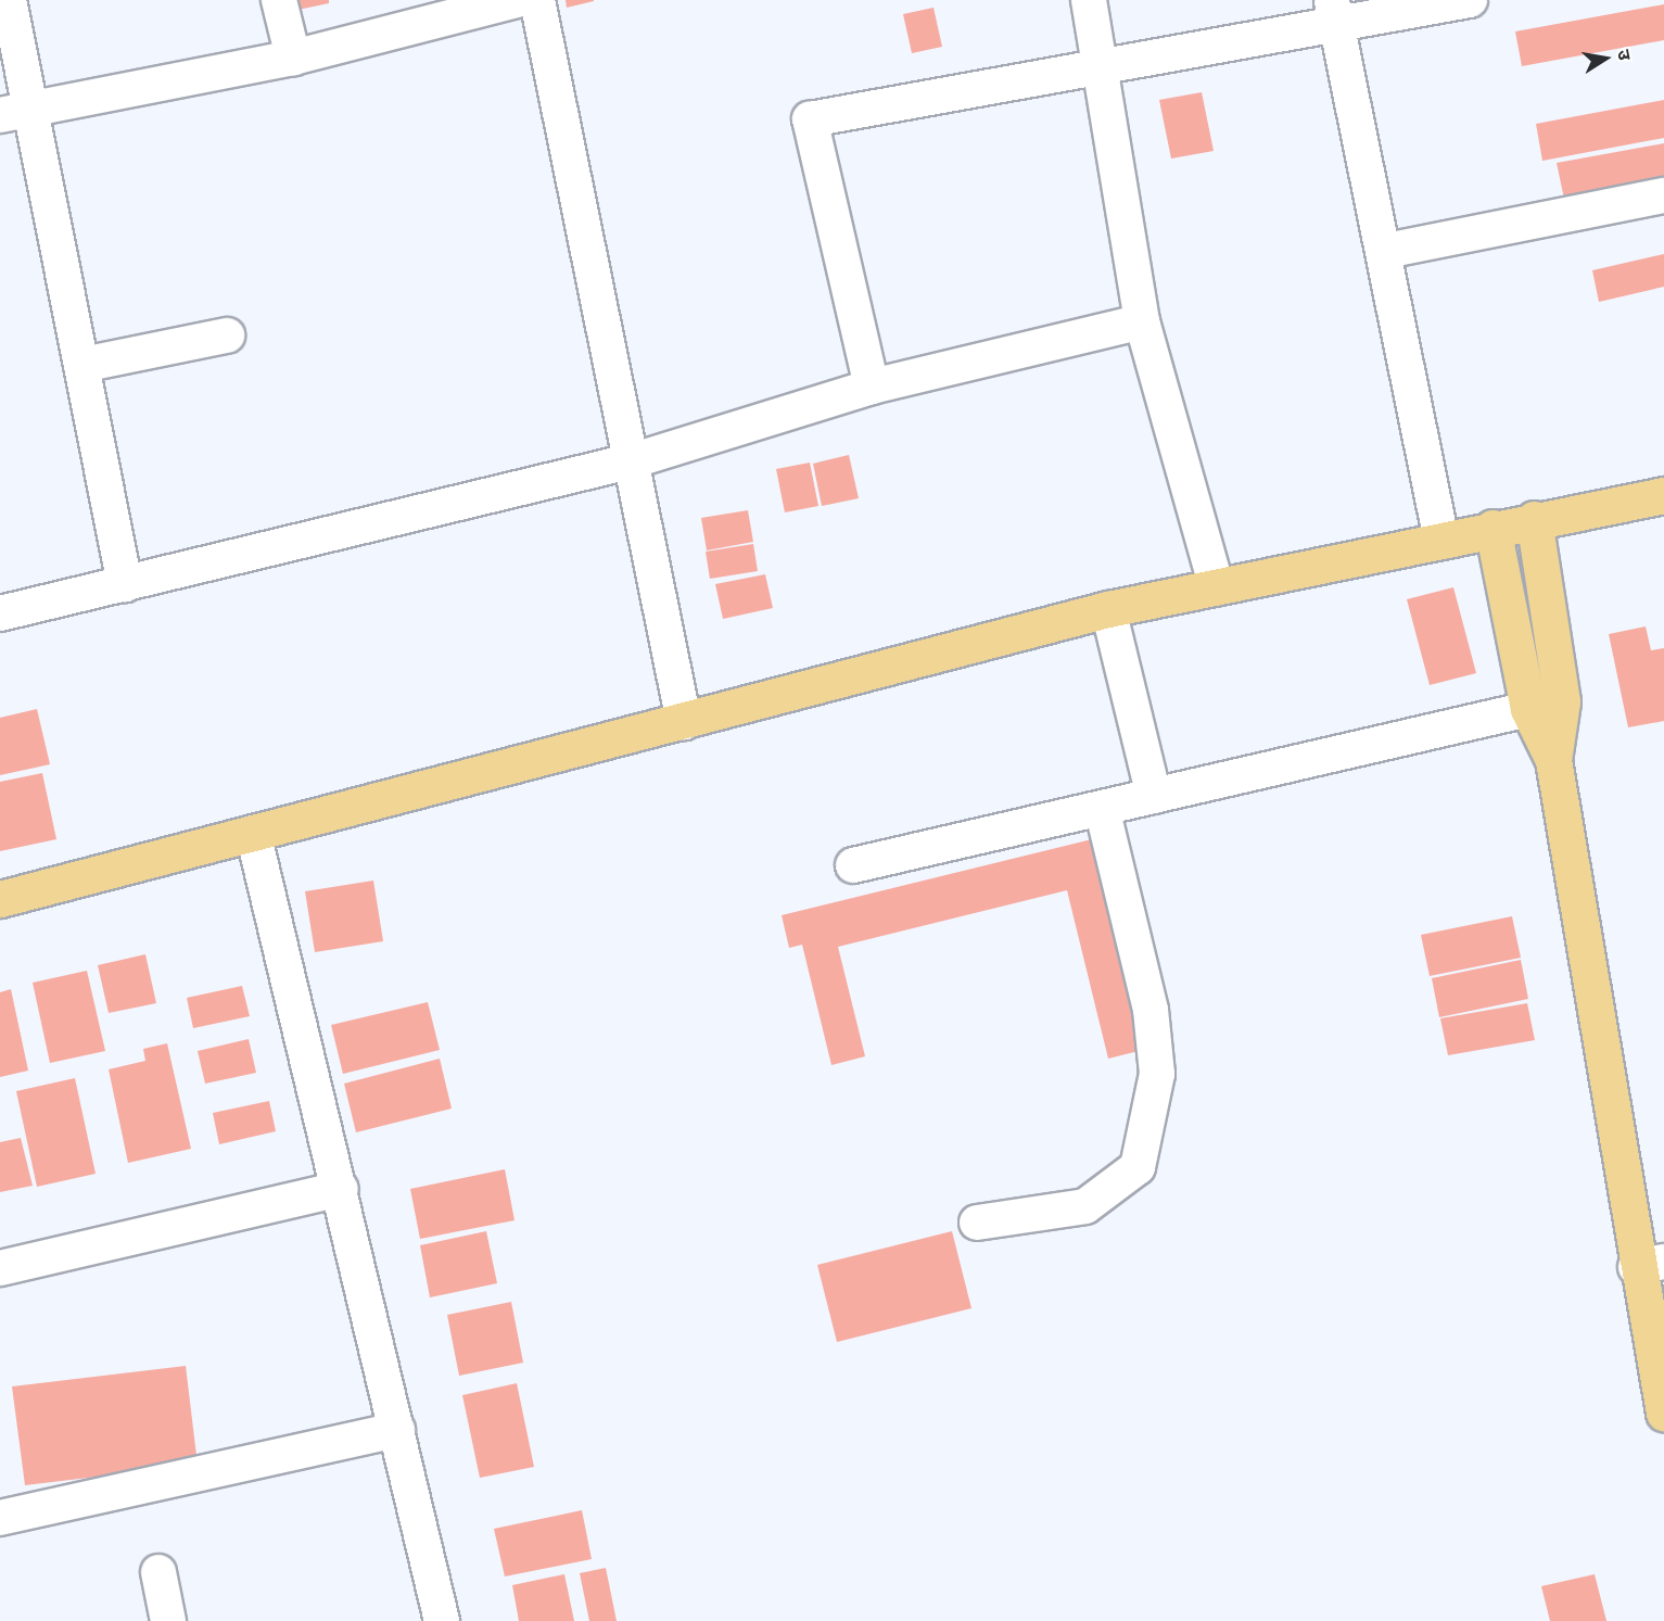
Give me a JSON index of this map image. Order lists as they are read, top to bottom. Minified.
{"north":"right"}
